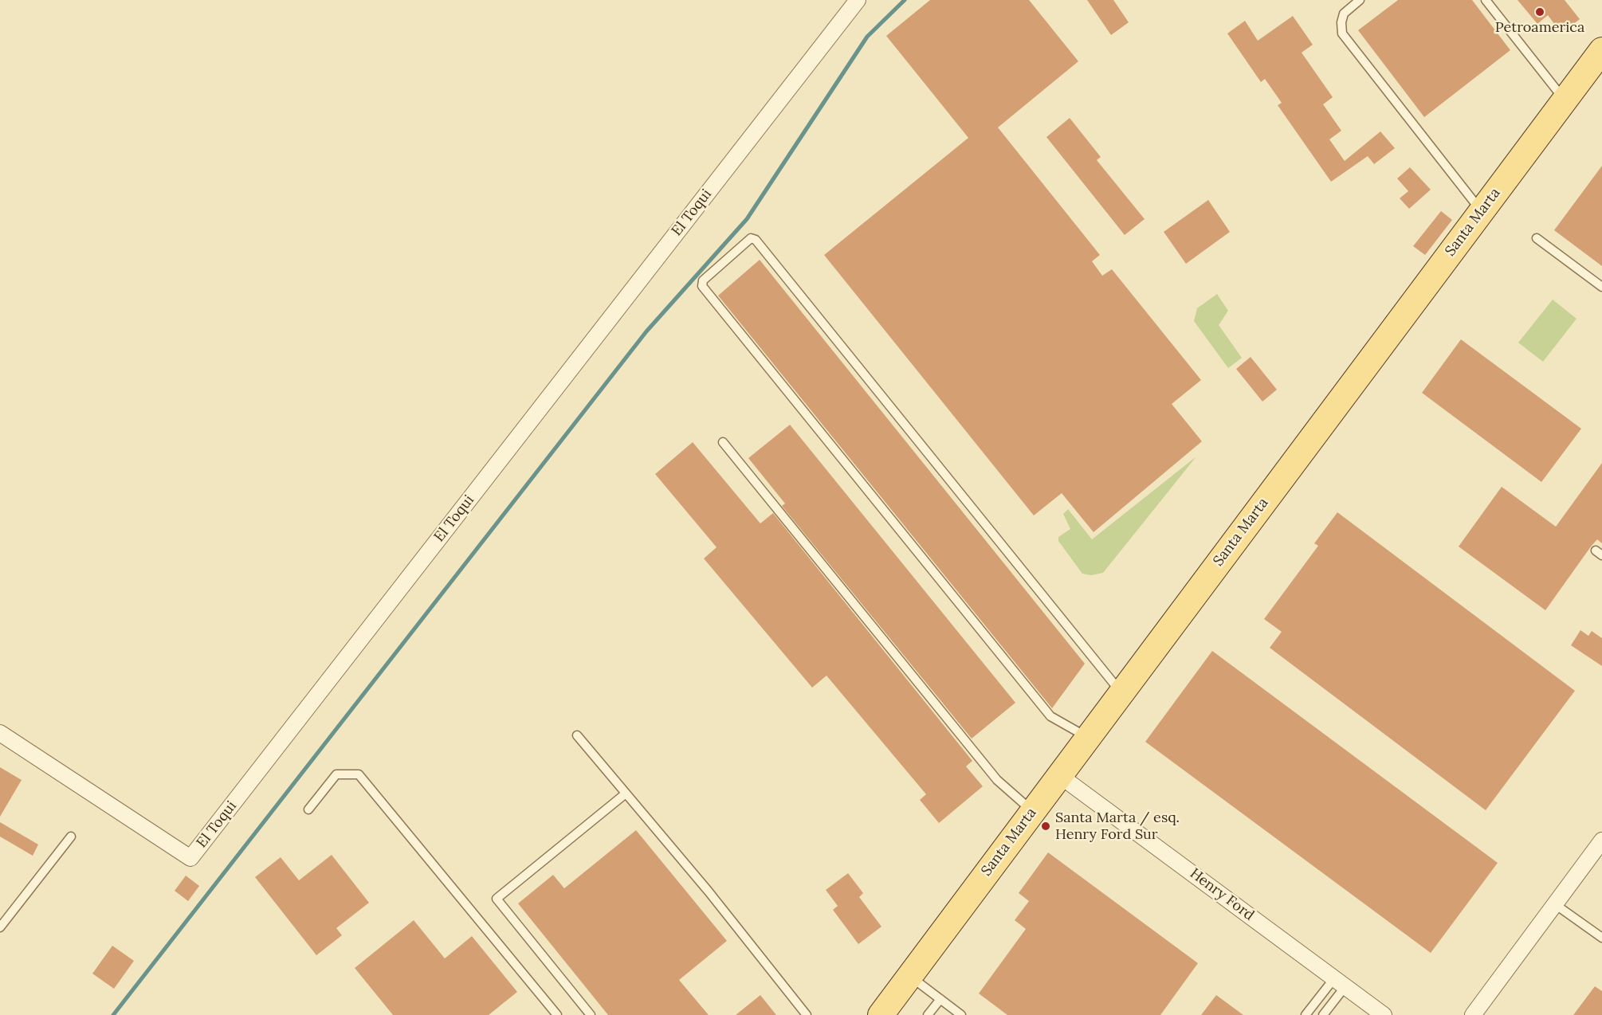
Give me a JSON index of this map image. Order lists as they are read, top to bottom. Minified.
{"streets":{"main road":["Santa Marta"],"street":["El Toqui","Henry Ford"]},"crossings":[["Santa Marta","Henry Ford"]],"places":["Petroamerica","Santa Marta / esq. Henry Ford Sur"]}
